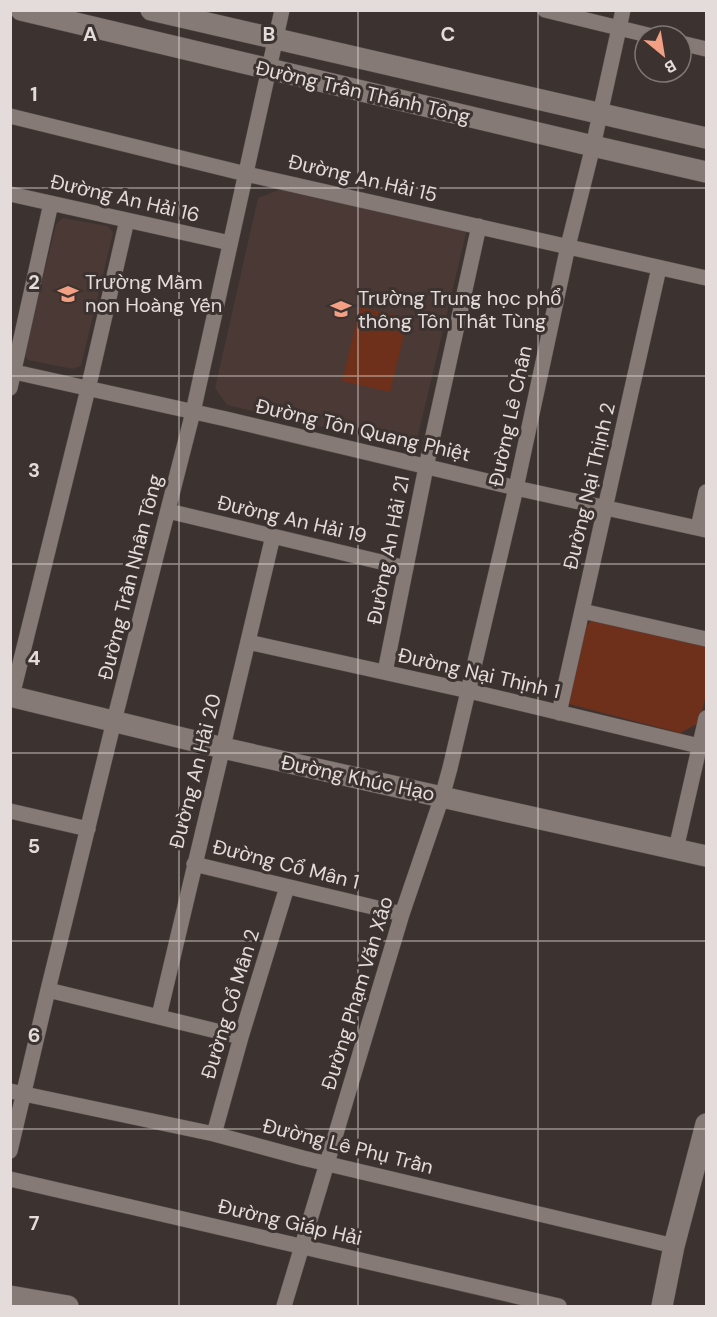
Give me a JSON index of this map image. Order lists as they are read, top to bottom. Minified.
{"streets":{"main road":["Đường Trần Thánh Tông","Đường Khúc Hạo"],"street":["Đường An Hải 15","Đường An Hải 16","Đường Lê Chân","Đường Tôn Quang Phiệt","Đường Nại Thịnh 2","Đường An Hải 19","Đường An Hải 21","Đường Trần Nhân Tông","Đường Nại Thịnh 1","Đường An Hải 20","Đường Cổ Mân 1","Đường Phạm Văn Xảo","Đường Cổ Mân 2","Đường Lê Phụ Trần","Đường Giáp Hải"]},"crossings":[["Đường Trần Thánh Tông","Đường Lê Chân"],["Đường Trần Thánh Tông","Đường Trần Nhân Tông"],["Đường An Hải 15","Đường Lê Chân"],["Đường An Hải 15","Đường Nại Thịnh 2"],["Đường An Hải 15","Đường An Hải 21"],["Đường An Hải 15","Đường Trần Nhân Tông"],["Đường An Hải 16","Đường Trần Nhân Tông"],["Đường Lê Chân","Đường Tôn Quang Phiệt"],["Đường Lê Chân","Đường Nại Thịnh 1"],["Đường Lê Chân","Đường Phạm Văn Xảo"],["Đường Tôn Quang Phiệt","Đường Nại Thịnh 2"],["Đường Tôn Quang Phiệt","Đường An Hải 21"],["Đường Tôn Quang Phiệt","Đường Trần Nhân Tông"],["Đường Nại Thịnh 2","Đường Nại Thịnh 1"],["Đường An Hải 19","Đường An Hải 21"],["Đường An Hải 19","Đường Trần Nhân Tông"],["Đường An Hải 19","Đường An Hải 20"],["Đường An Hải 21","Đường Nại Thịnh 1"],["Đường Trần Nhân Tông","Đường Khúc Hạo"],["Đường Trần Nhân Tông","Đường Lê Phụ Trần"],["Đường Nại Thịnh 1","Đường An Hải 20"],["Đường Nại Thịnh 1","Đường Phạm Văn Xảo"],["Đường An Hải 20","Đường Khúc Hạo"],["Đường An Hải 20","Đường Cổ Mân 1"],["Đường Khúc Hạo","Đường Phạm Văn Xảo"],["Đường Cổ Mân 1","Đường Phạm Văn Xảo"],["Đường Cổ Mân 1","Đường Cổ Mân 2"],["Đường Phạm Văn Xảo","Đường Lê Phụ Trần"],["Đường Phạm Văn Xảo","Đường Giáp Hải"],["Đường Cổ Mân 2","Đường Lê Phụ Trần"]],"places":{"school or university":["Trường Mầm non Hoàng Yến","Trường Trung học phổ thông Tôn Thất Tùng"]},"north":"bottom right","grid":{"columns":["A","B","C"],"rows":["1","2","3","4","5","6","7"]}}
